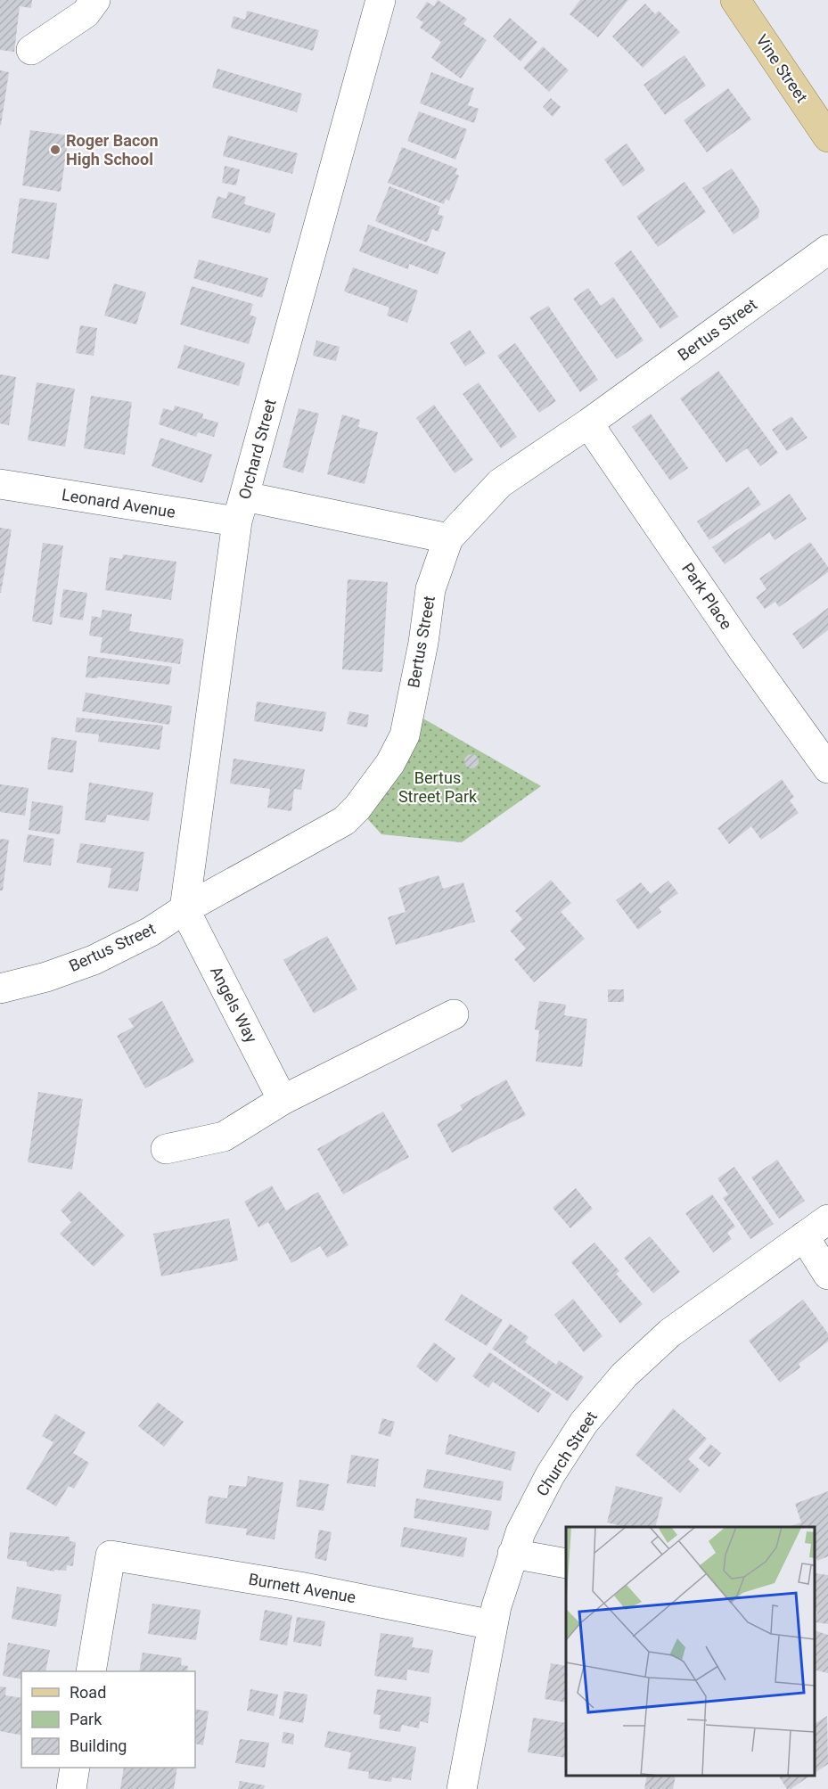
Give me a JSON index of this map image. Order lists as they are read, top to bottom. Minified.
{"streets":{"main road":["Vine Street"],"street":["Bertus Street","Orchard Street","Leonard Avenue","Park Place","Angels Way","Church Street","Burnett Avenue"]},"crossings":[["Bertus Street","Orchard Street"],["Bertus Street","Leonard Avenue"],["Bertus Street","Park Place"],["Bertus Street","Angels Way"],["Orchard Street","Leonard Avenue"],["Orchard Street","Angels Way"],["Church Street","Burnett Avenue"]],"parks":["Bertus Street Park"],"places":["Roger Bacon High School"],"legend":["Road","Park","Building"]}
